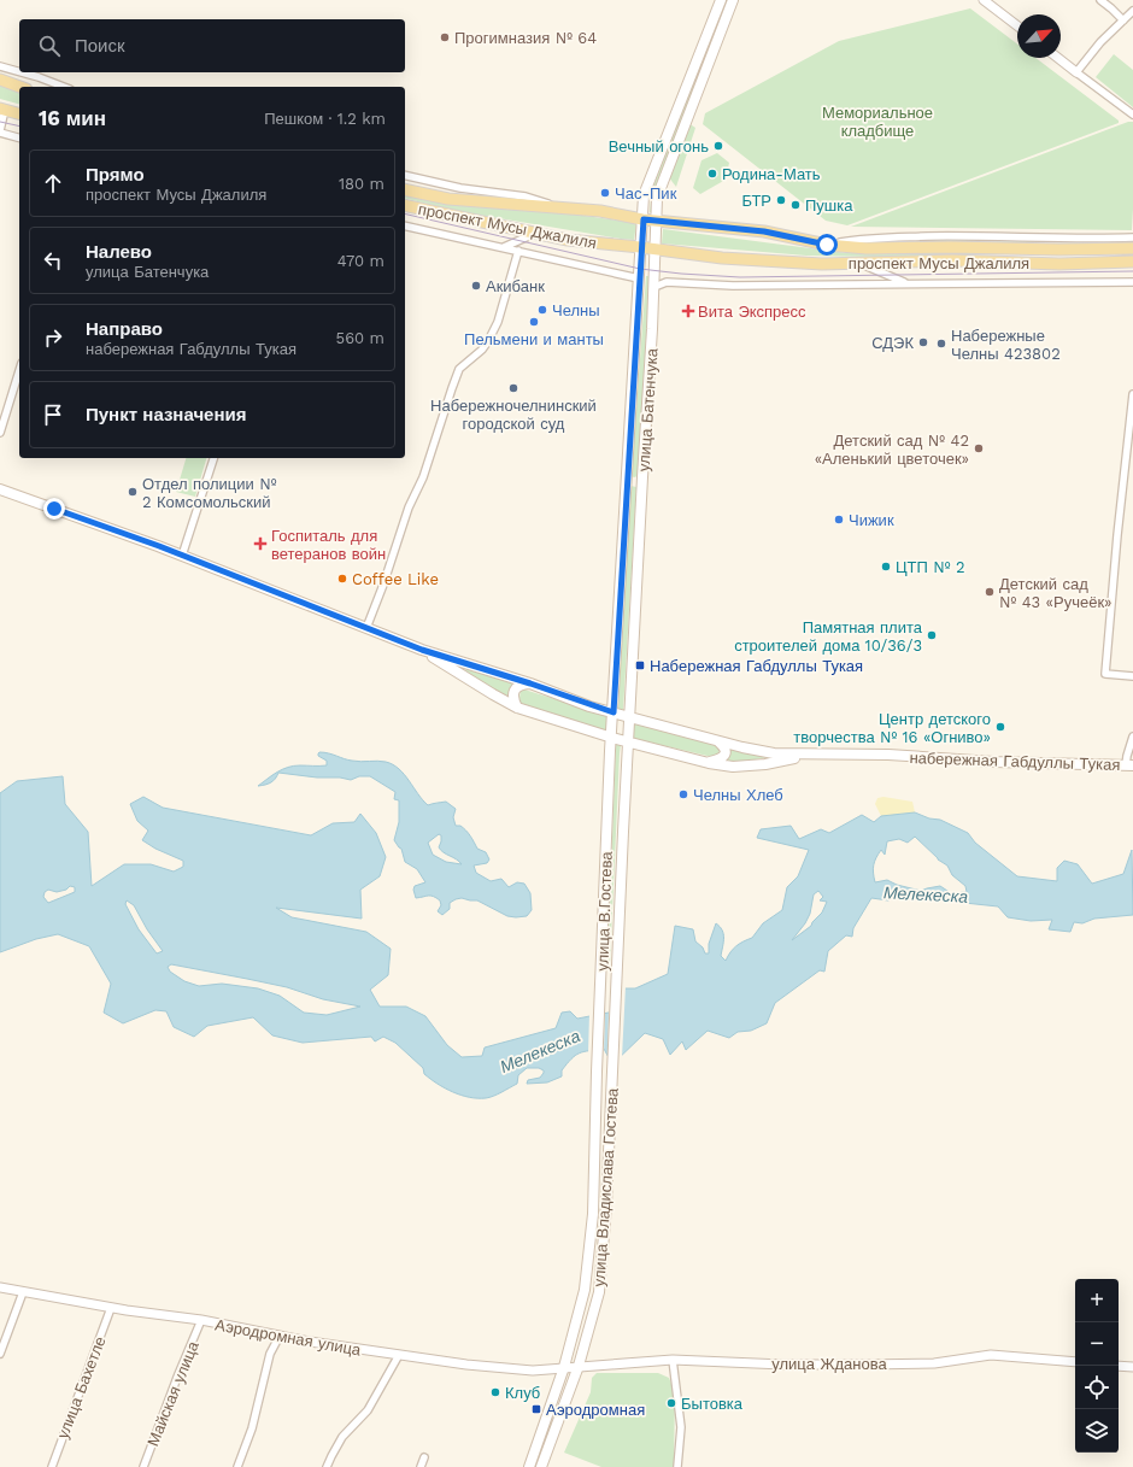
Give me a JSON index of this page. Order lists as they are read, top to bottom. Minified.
{"streets":{"main road":["проспект Мусы Джалиля","улица Батенчука","набережная Габдуллы Тукая","улица В.Гостева","улица Владислава Гостева"],"street":["Аэродромная улица","улица Жданова","улица Бахетле","Майская улица"]},"crossings":[["проспект Мусы Джалиля","улица Батенчука"],["улица Батенчука","набережная Габдуллы Тукая"],["улица Батенчука","улица В.Гостева"],["улица В.Гостева","улица Владислава Гостева"],["улица Владислава Гостева","Аэродромная улица"],["улица Владислава Гостева","улица Жданова"],["Аэродромная улица","улица Жданова"],["Аэродромная улица","улица Бахетле"],["Аэродромная улица","Майская улица"]],"water":["Мелекеска"],"parks":["Мемориальное кладбище"],"places":{"other":["Прогимназия № 64","Вечный огонь","Родина-Мать","Час-Пик","БТР","Пушка","Акибанк","Челны","Пельмени и манты","СДЭК","Набережные Челны 423802","Набережночелнинский городской суд","Детский сад № 42 «Аленький цветочек»","Отдел полиции № 2 Комсомольский","Чижик","ЦТП № 2","Coffee Like","Детский сад № 43 «Ручеёк»","Памятная плита строителей дома 10/36/3","Центр детского творчества № 16 «Огниво»","Челны Хлеб","Клуб","Бытовка"],"health":["Вита Экспресс","Госпиталь для ветеранов войн"],"transit":["Набережная Габдуллы Тукая","Аэродромная"]},"north":"top right","page":{"search":"Поиск","heading":["16 мин","Пешком · 1.2 km"],"list":[["Прямо","проспект Мусы Джалиля","180 m"],["Налево","улица Батенчука","470 m"],["Направо","набережная Габдуллы Тукая","560 m"],"Пункт назначения"],"map_buttons":["+","−"]}}
